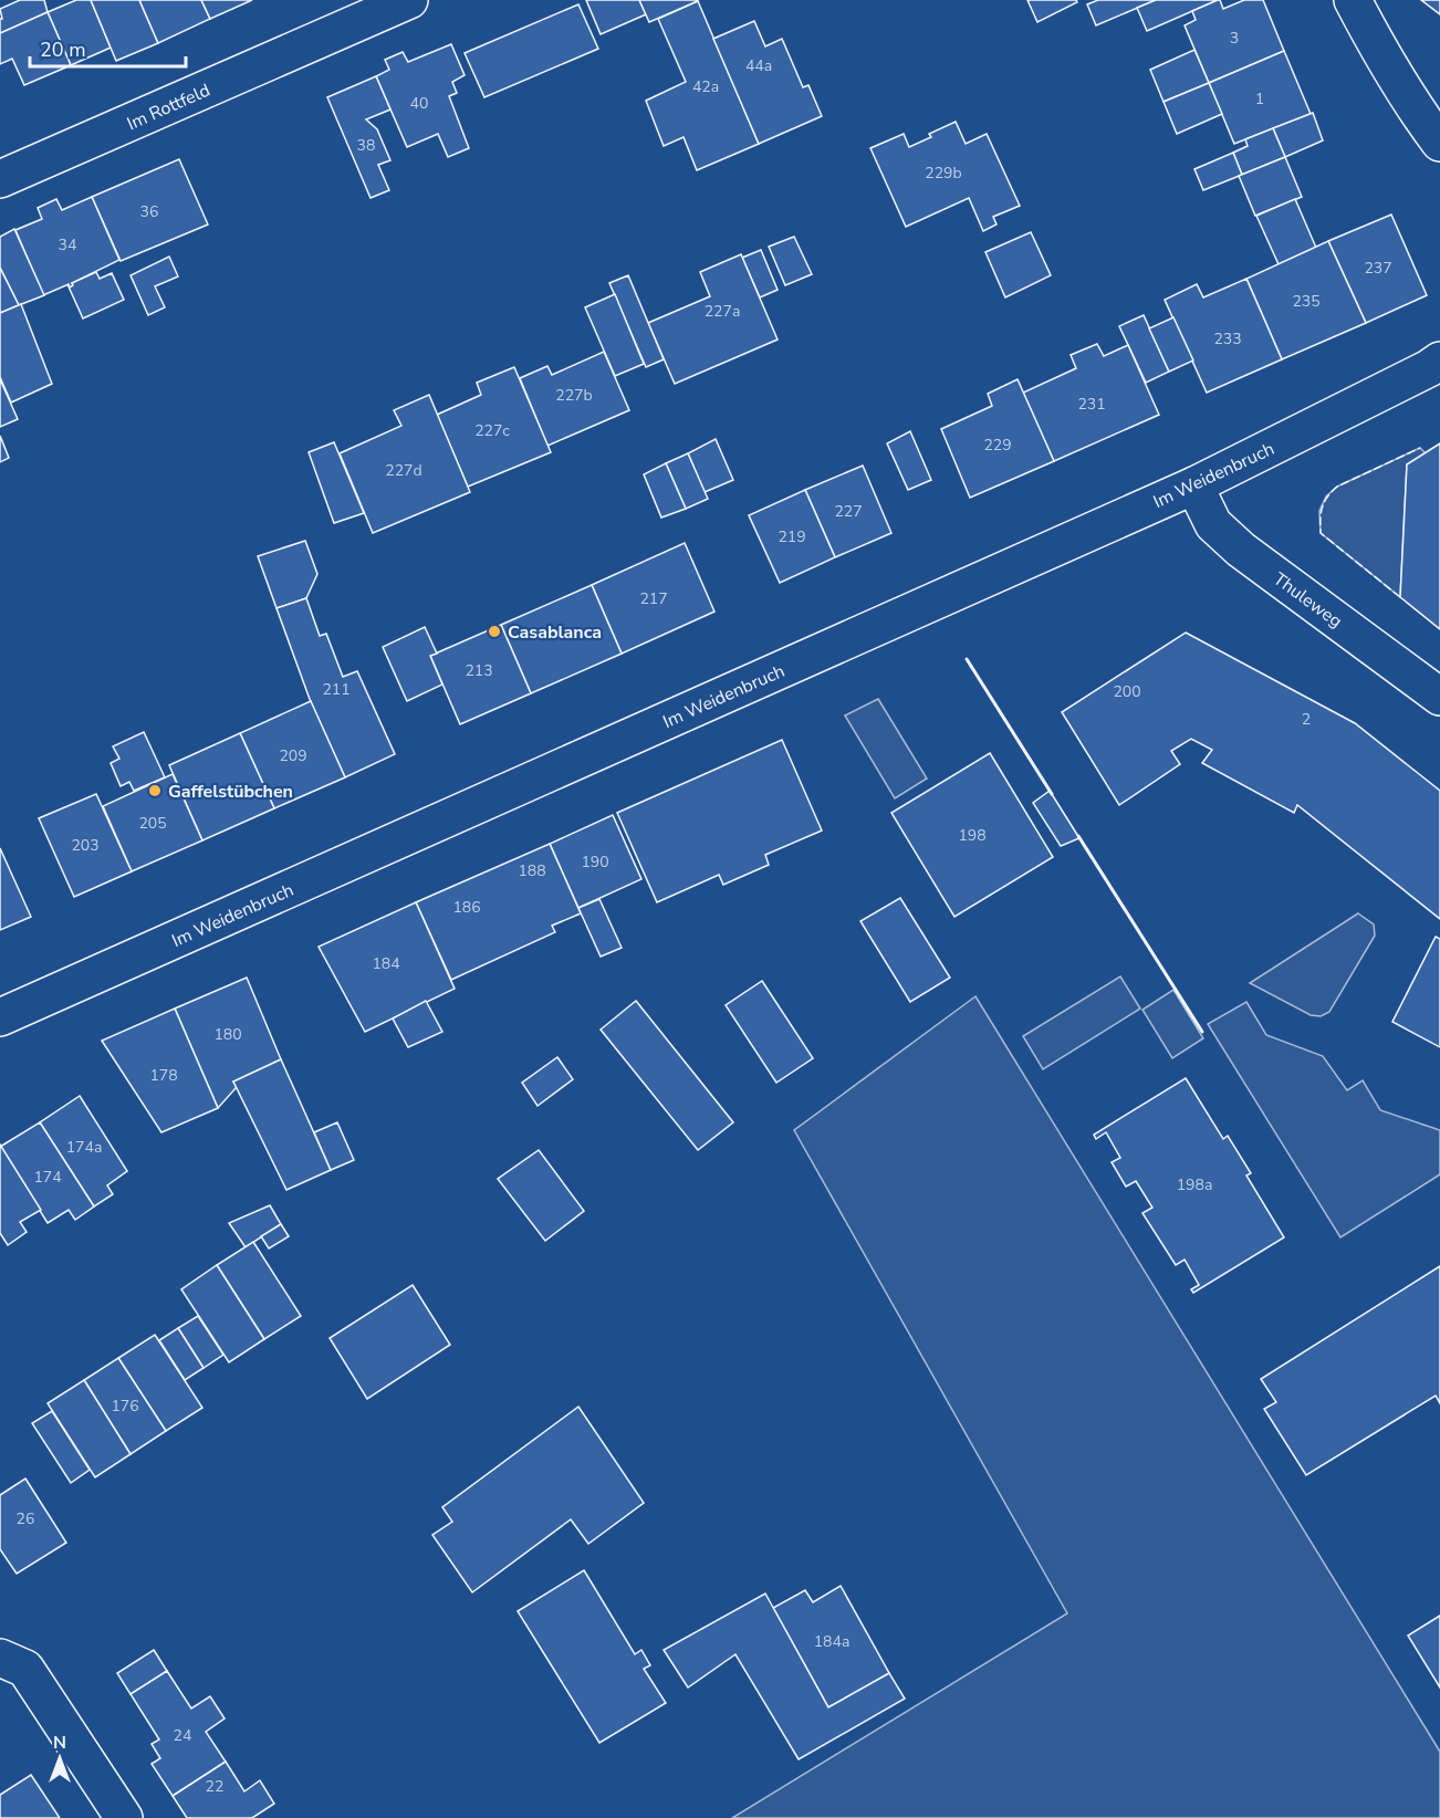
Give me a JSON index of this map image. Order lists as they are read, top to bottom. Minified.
{"streets":{"street":["Im Rottfeld","Im Weidenbruch","Thuleweg"]},"crossings":[["Im Weidenbruch","Thuleweg"]],"places":["Casablanca","Gaffelstübchen"],"house_numbers":["3","44a","42a","1","40","38","229b","36","34","237","235","227a","233","227b","231","227c","229","227d","227","219","217","213","211","200","2","209","205","198","203","190","188","186","184","180","178","174a","174","198a","176","26","184a","24","22"],"scale_bar":"20 m","north":"top"}
